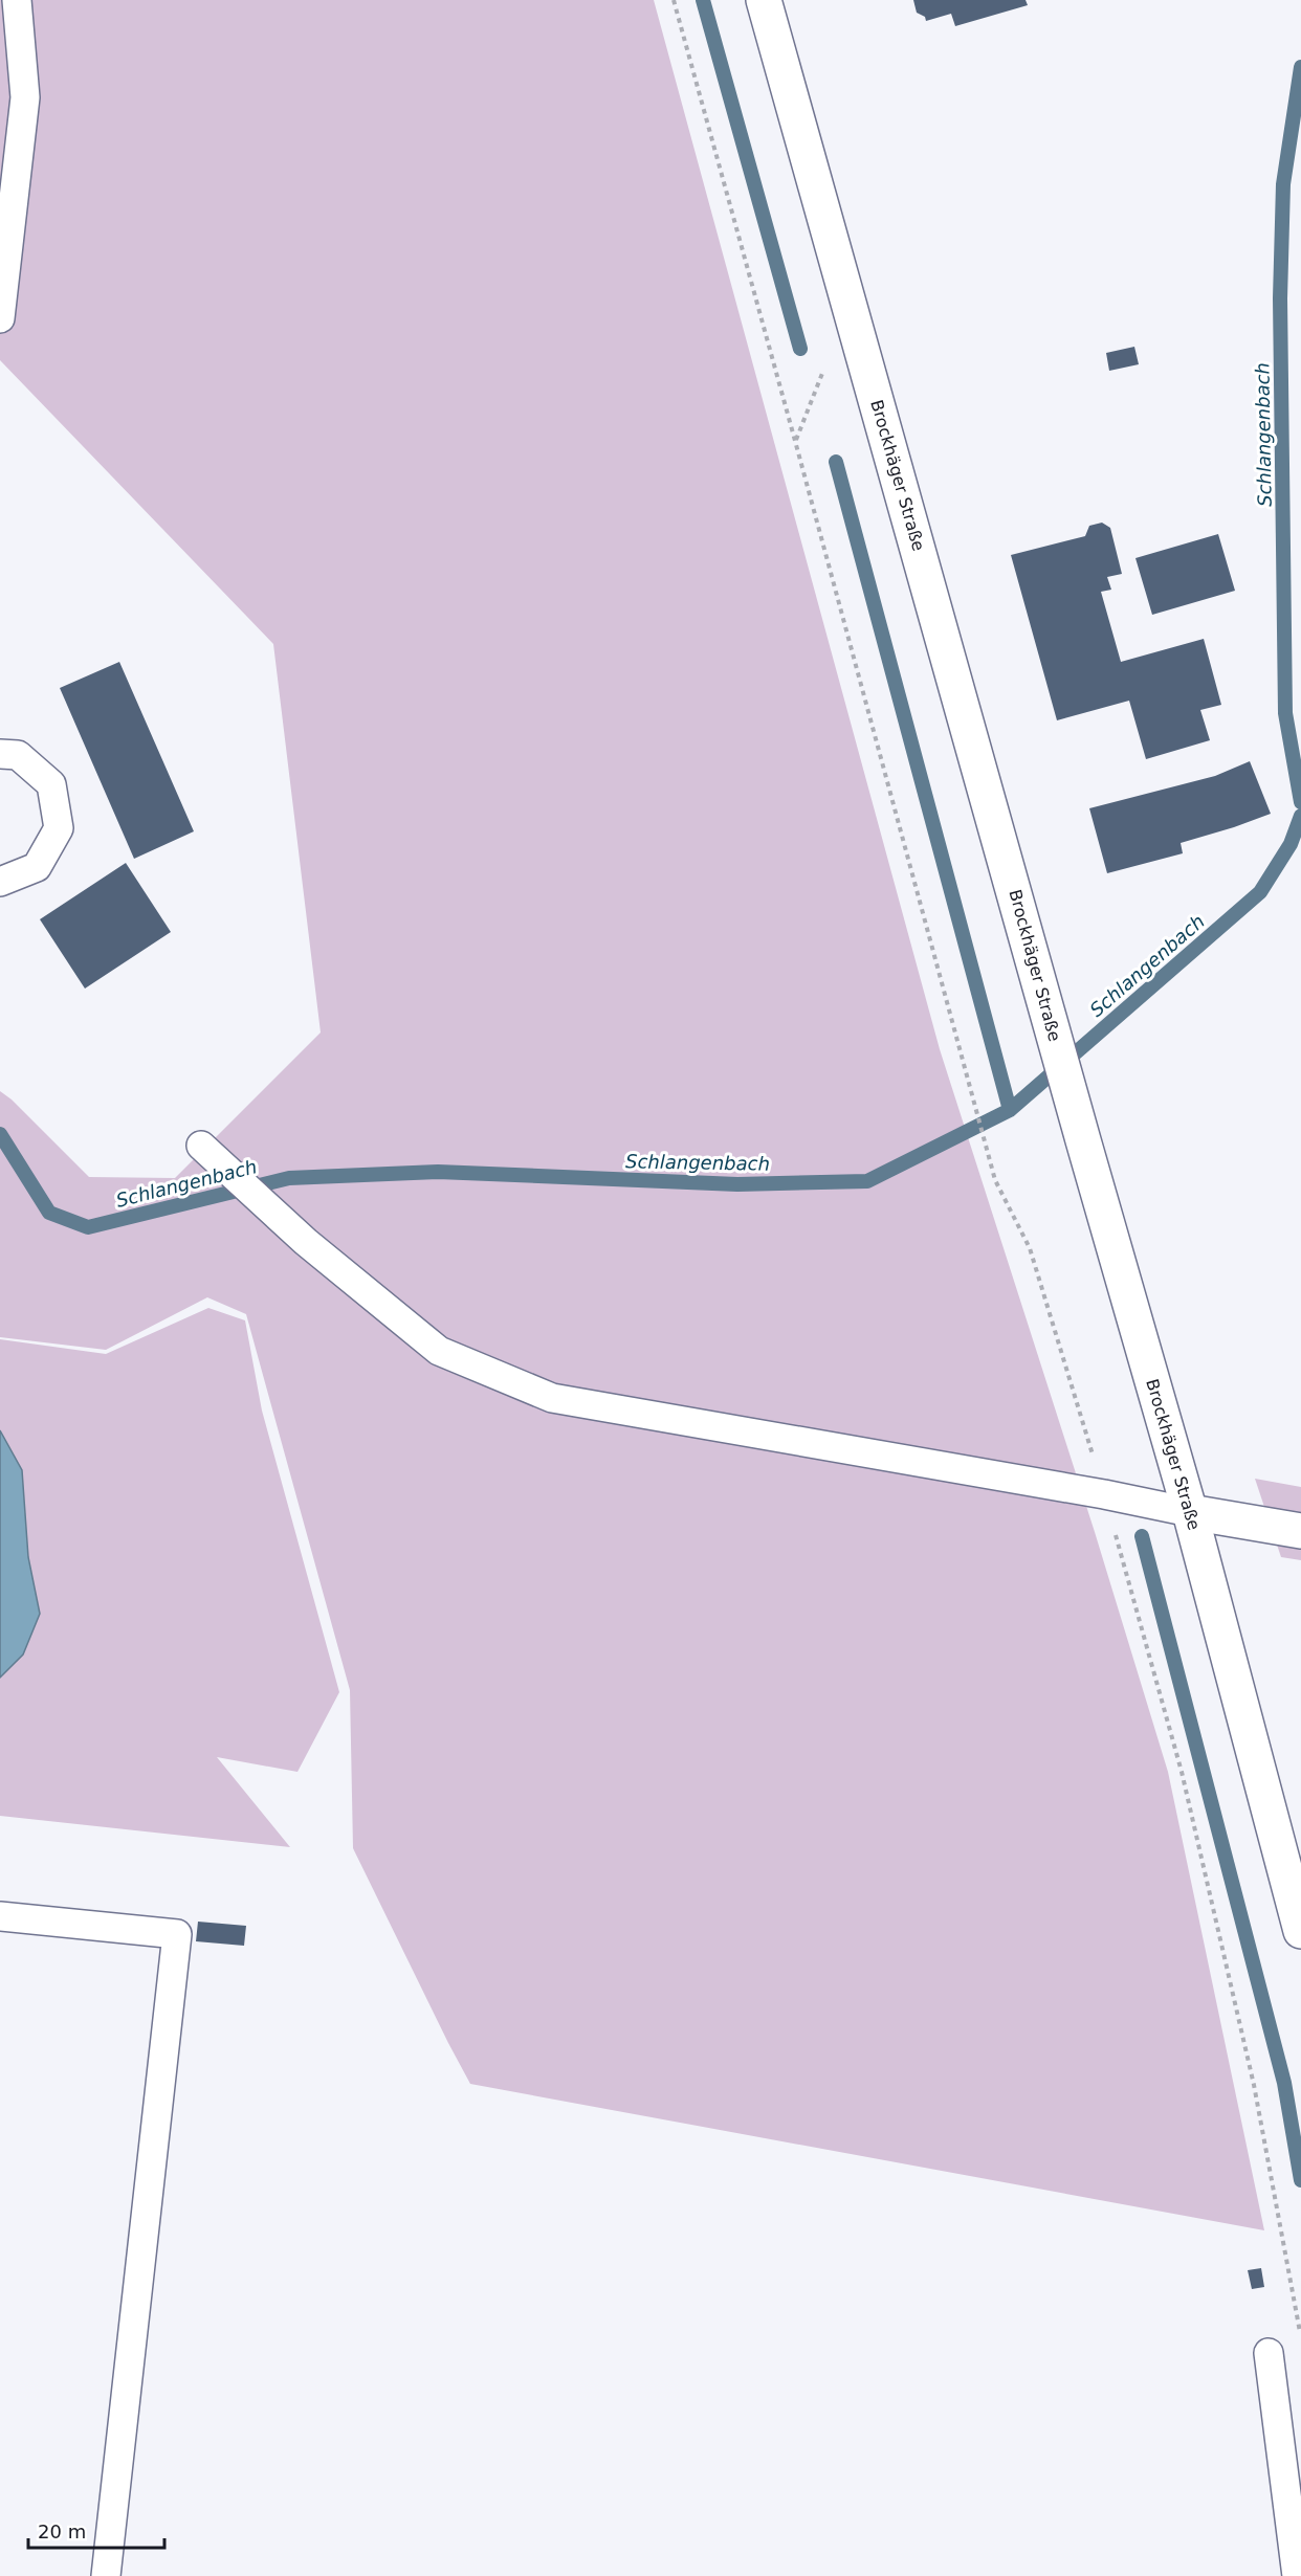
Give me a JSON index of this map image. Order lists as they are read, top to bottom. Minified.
{"streets":{"main road":["Brockhäger Straße"]},"water":["Schlangenbach"],"scale_bar":"20 m"}
